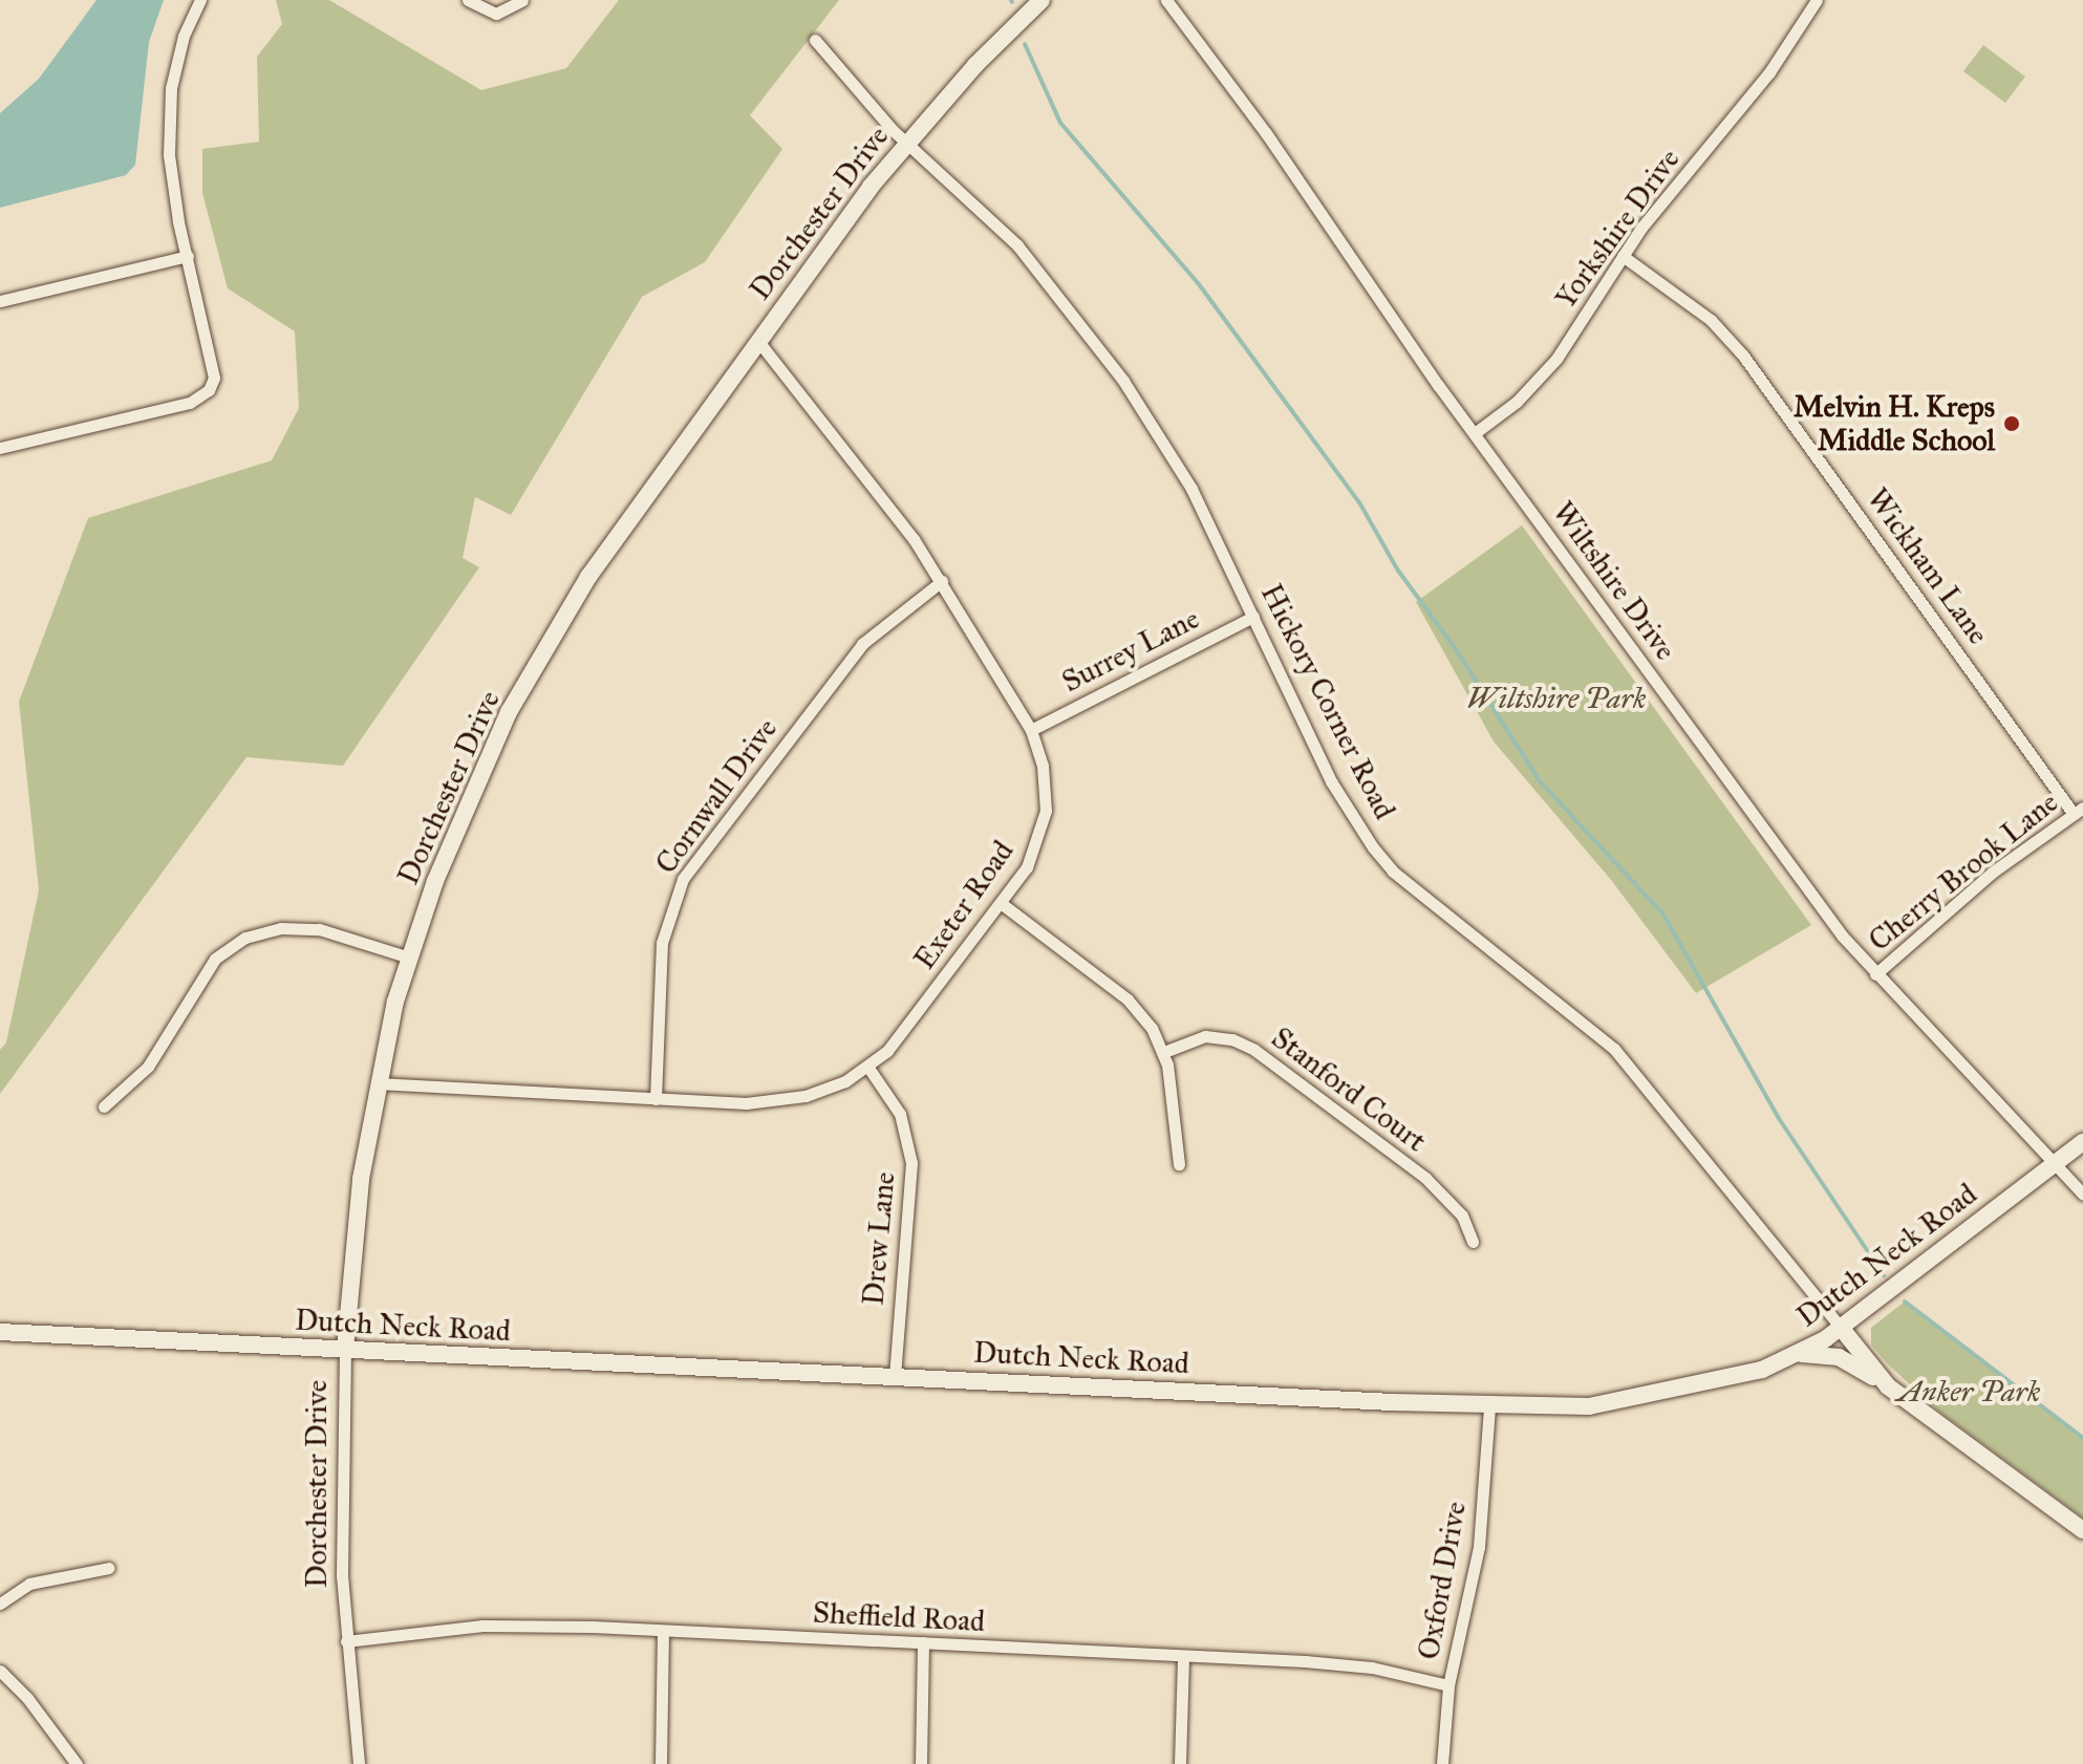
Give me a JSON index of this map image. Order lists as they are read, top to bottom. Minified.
{"streets":{"street":["Dorchester Drive","Yorkshire Drive","Wickham Lane","Wiltshire Drive","Surrey Lane","Hickory Corner Road","Cornwall Drive","Cherry Brook Lane","Exeter Road","Stanford Court","Drew Lane","Dutch Neck Road","Oxford Drive","Sheffield Road"]},"crossings":[["Dorchester Drive","Hickory Corner Road"],["Dorchester Drive","Exeter Road"],["Dorchester Drive","Dutch Neck Road"],["Dorchester Drive","Sheffield Road"],["Yorkshire Drive","Wickham Lane"],["Yorkshire Drive","Wiltshire Drive"],["Wickham Lane","Cherry Brook Lane"],["Wiltshire Drive","Cherry Brook Lane"],["Wiltshire Drive","Dutch Neck Road"],["Surrey Lane","Hickory Corner Road"],["Surrey Lane","Exeter Road"],["Hickory Corner Road","Dutch Neck Road"],["Cornwall Drive","Exeter Road"],["Exeter Road","Drew Lane"],["Drew Lane","Dutch Neck Road"],["Dutch Neck Road","Oxford Drive"],["Oxford Drive","Sheffield Road"]],"parks":["Wiltshire Park","Anker Park"],"places":["Melvin H. Kreps Middle School"]}
